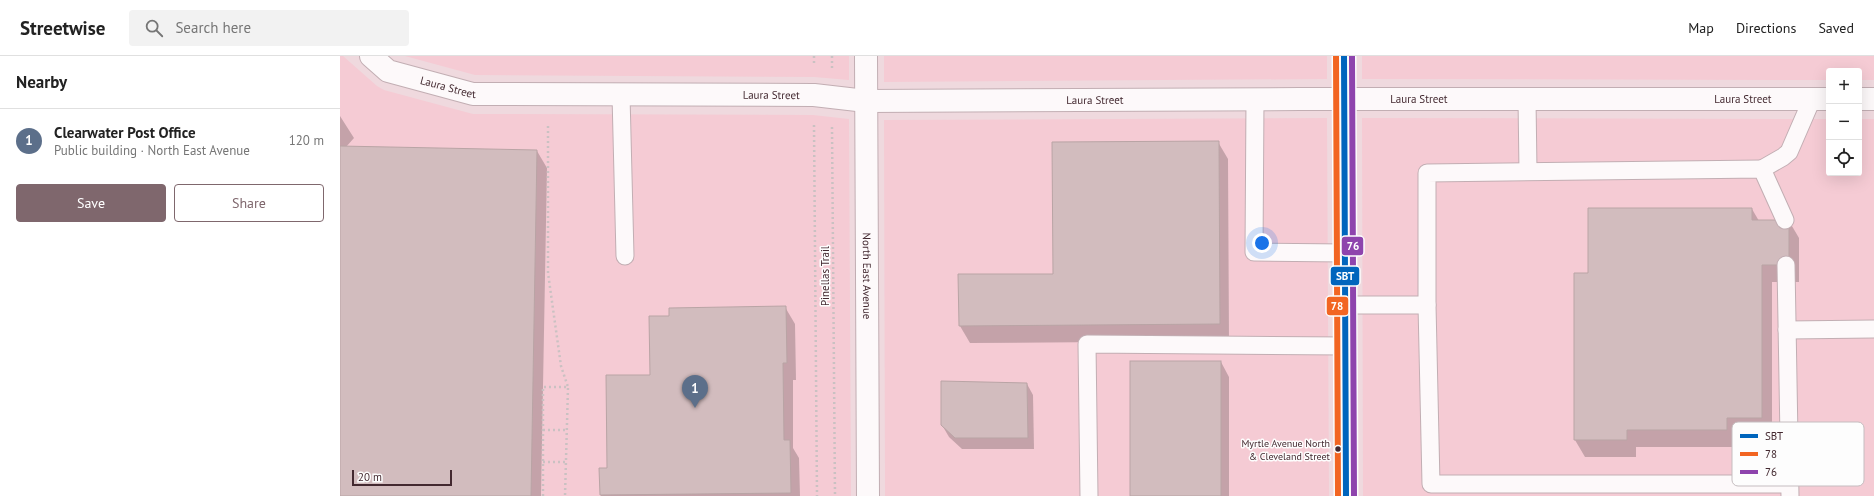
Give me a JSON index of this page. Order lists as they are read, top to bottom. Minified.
{"streets":{"street":["Laura Street","North East Avenue"],"path":["Pinellas Trail"]},"crossings":[["Laura Street","Pinellas Trail"],["Laura Street","North East Avenue"]],"places":["Myrtle Avenue North & Cleveland Street"],"lines":["transit line SBT","transit line 78","transit line 76"],"legend":["SBT","78","76"],"scale_bar":"20 m","page":{"header":"Streetwise","search":"Search here","nav":["Map","Directions","Saved"],"heading":"Nearby","map_buttons":["+","−"],"list":[{"mark":"1","name":"Clearwater Post Office","note":"Public building · North East Avenue","value":"120 m"}],"buttons":["Save","Share"],"pins":"1","scale":"20 m"}}
